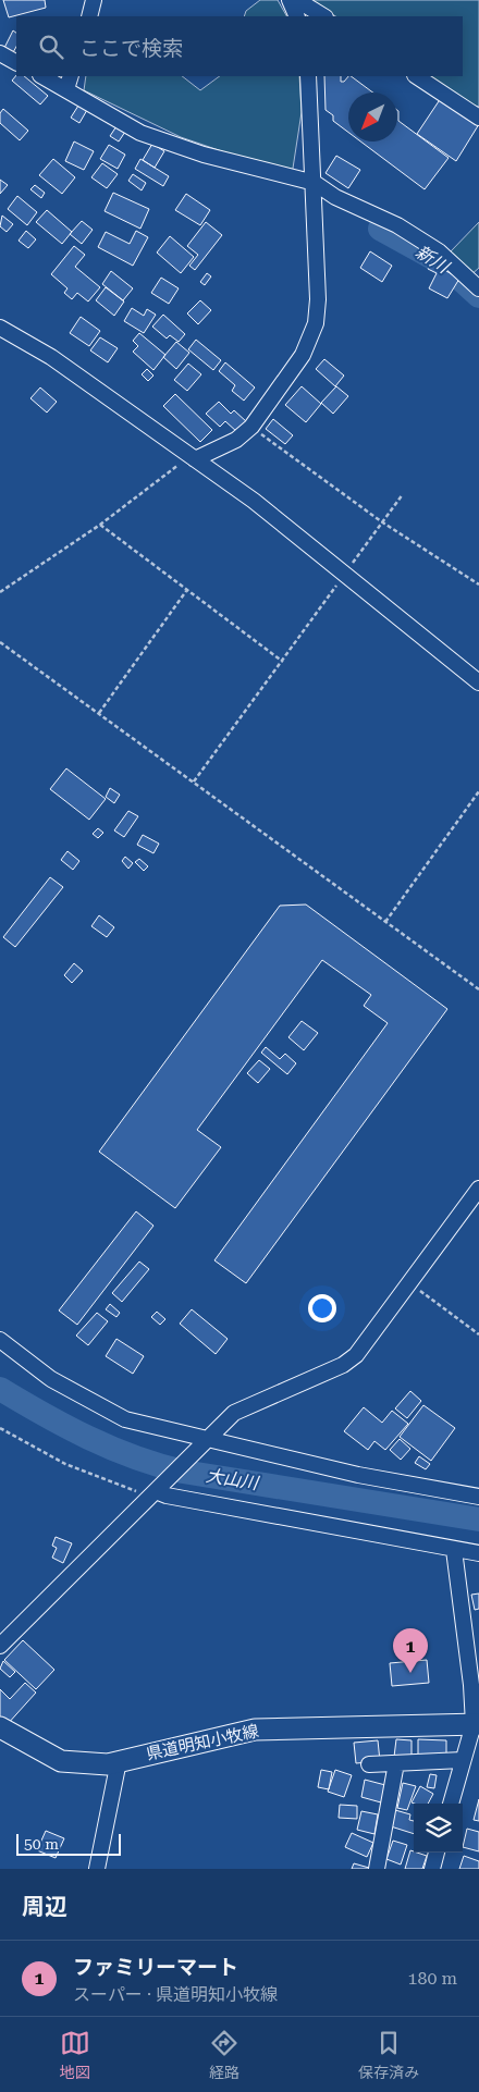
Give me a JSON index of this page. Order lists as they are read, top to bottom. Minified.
{"streets":{"main road":["県道明知小牧線"]},"water":["新川","大山川"],"scale_bar":"50 m","north":"bottom left","page":{"search":"ここで検索","pins":"1","scale":"50 m","heading":"周辺","list":[{"mark":"1","name":"ファミリーマート","note":"スーパー · 県道明知小牧線","value":"180 m"}],"nav":["地図","経路","保存済み"]}}
